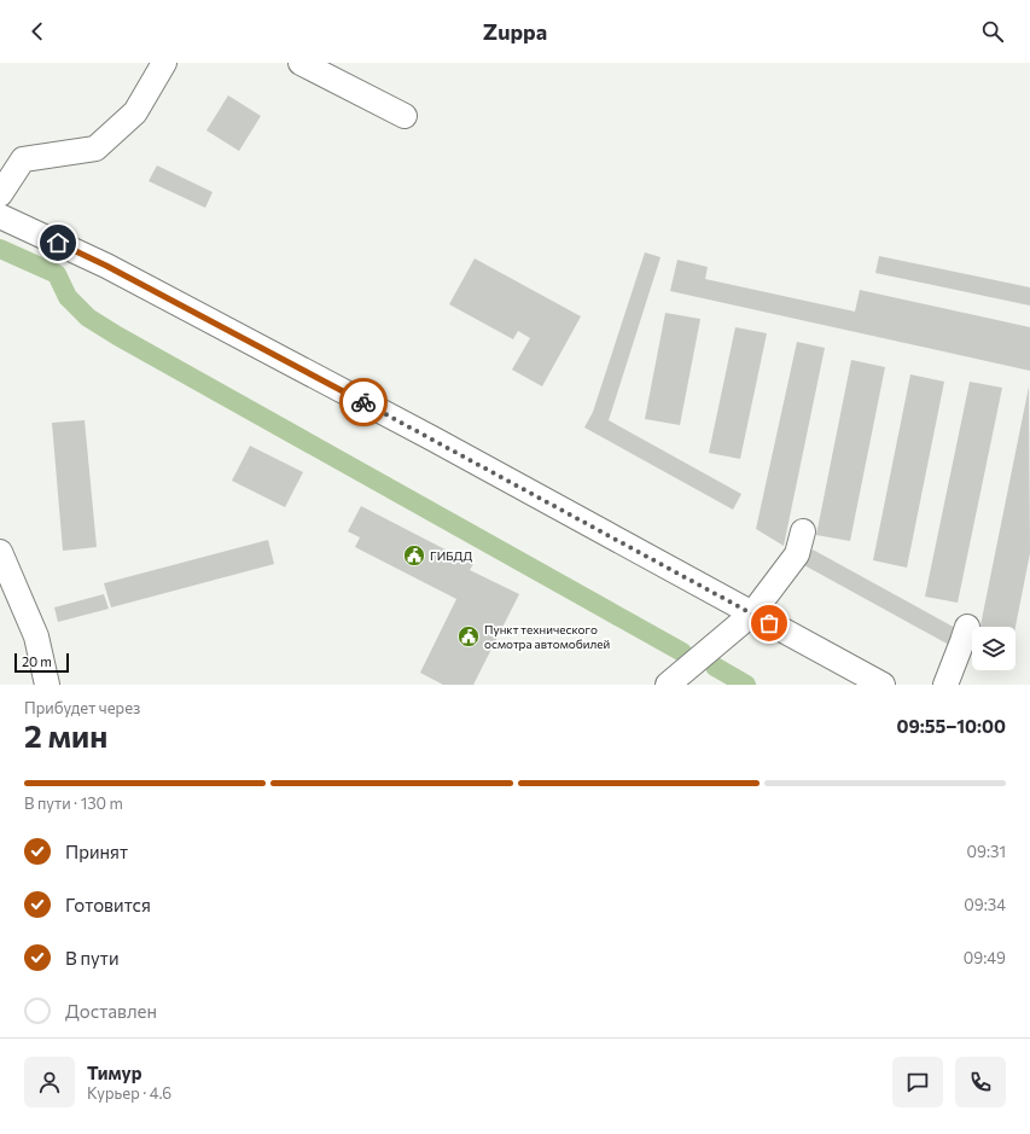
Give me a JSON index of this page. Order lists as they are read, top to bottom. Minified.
{"places":{"public building":["ГИБДД","Пункт технического осмотра автомобилей"]},"scale_bar":"20 m","page":{"header":"Zuppa","scale":"20 m","heading":["2 мин","Прибудет через","09:55–10:00"],"panel":["Тимур","Курьер · 4.6"],"bar":"В пути · 130 m","list":[["Принят","09:31"],["Готовится","09:34"],["В пути","09:49"],"Доставлен"]}}
